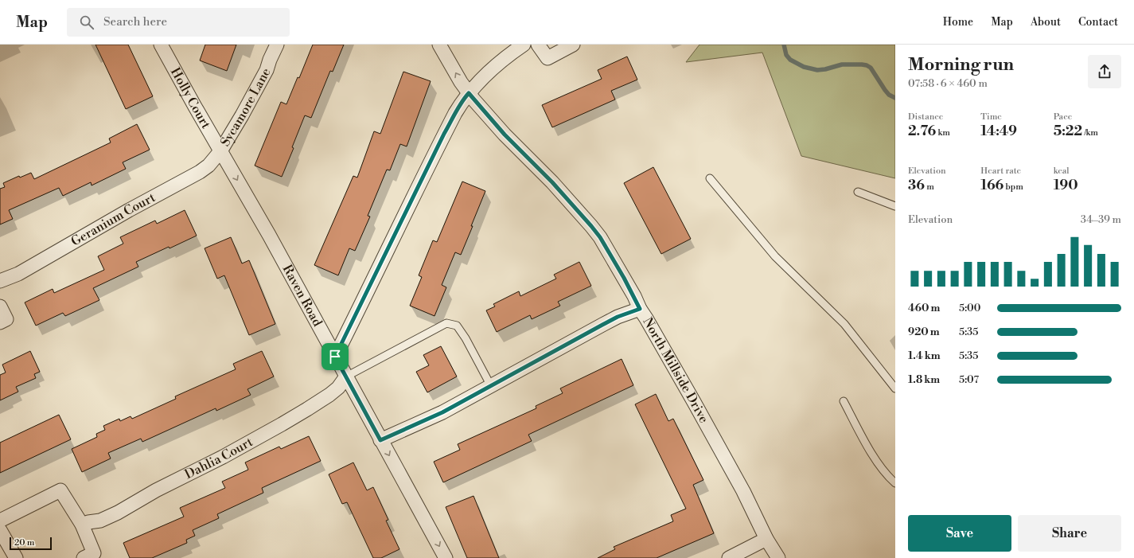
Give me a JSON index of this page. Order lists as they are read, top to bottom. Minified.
{"streets":{"street":["Holly Court","Sycamore Lane","Geranium Court","Raven Road","North Millside Drive","Dahlia Court"]},"crossings":[["Holly Court","Sycamore Lane"],["Holly Court","Geranium Court"],["Holly Court","Raven Road"],["Sycamore Lane","Geranium Court"],["Sycamore Lane","Raven Road"],["Geranium Court","Raven Road"],["Raven Road","Dahlia Court"]],"one_way":["Raven Road"],"scale_bar":"20 m","page":{"header":"Map","search":"Search here","nav":["Home","Map","About","Contact"],"heading":["Morning run","07:58 · 6 × 460 m"],"stats":[["Distance","2.76 km"],["Time","14:49"],["Pace","5:22 /km"],["Elevation","36 m"],["Heart rate","166 bpm"],["kcal","190"]],"chart":["Elevation","34–39 m"],"list":[{"name":"460 m","note":"5:00"},{"name":"920 m","note":"5:35"},{"name":"1.4 km","note":"5:35"},{"name":"1.8 km","note":"5:07"}],"buttons":["Save","Share"],"scale":"20 m"}}
